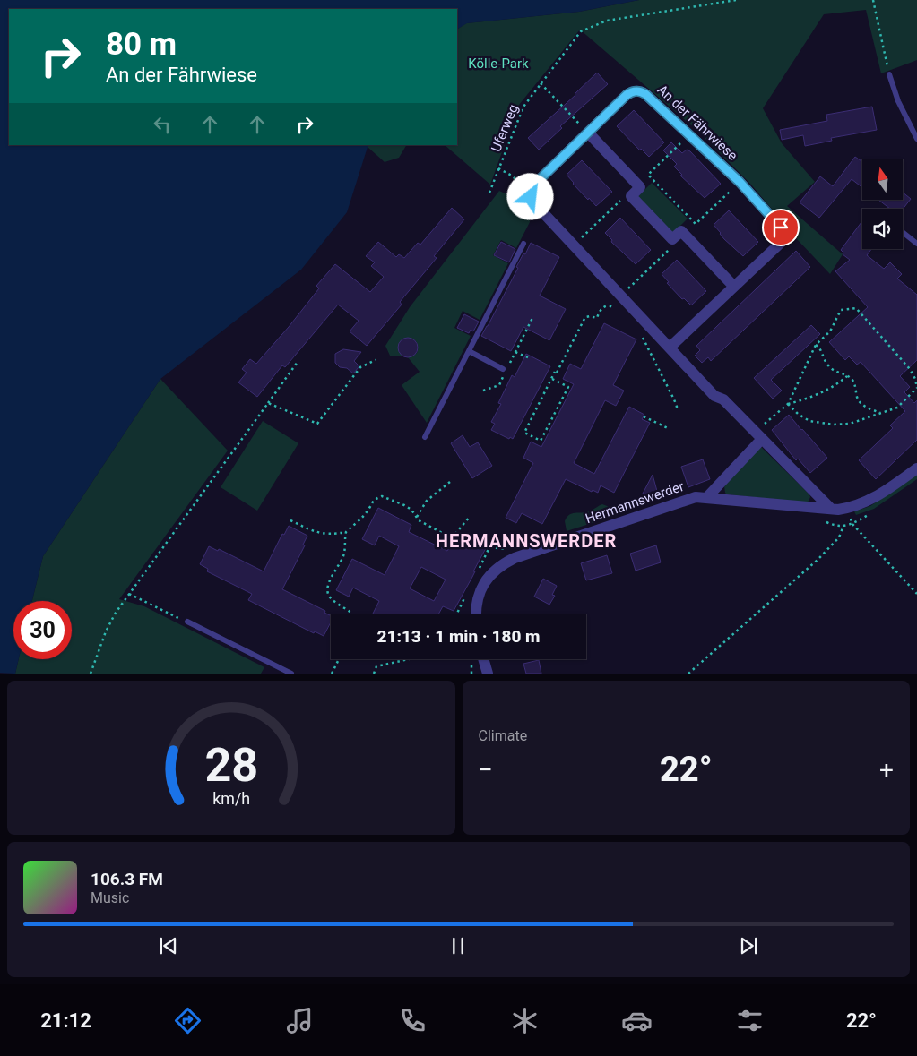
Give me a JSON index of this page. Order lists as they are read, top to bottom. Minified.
{"streets":{"street":["An der Fährwiese","Hermannswerder"],"path":["Uferweg"]},"districts":["HERMANNSWERDER"],"parks":["Kölle-Park"],"north":"top","page":{"turn":["80 m","An der Fährwiese"],"limit":"30","trip":"21:13 · 1 min · 180 m","tile":"Climate","heat":["−","22°","+"],"song":["106.3 FM","Music"],"tabs":["21:12","22°"],"gauge":["28","km/h"]}}
